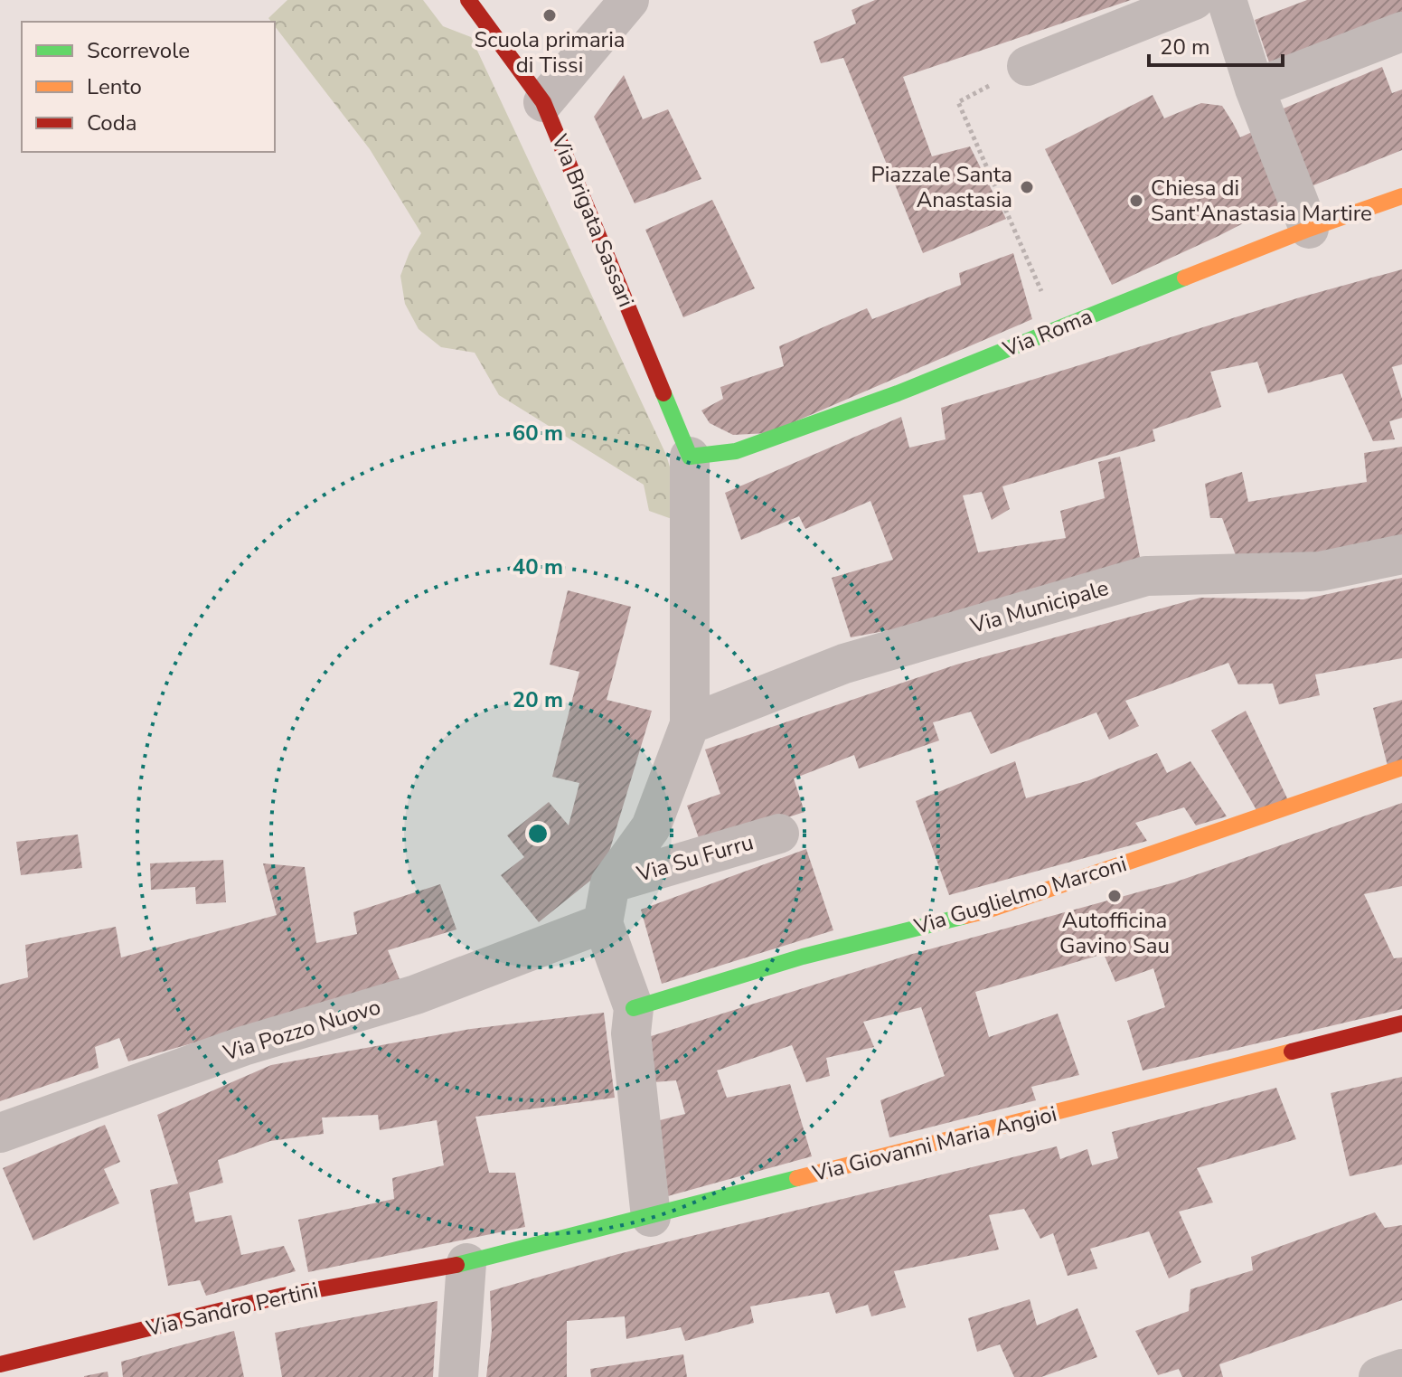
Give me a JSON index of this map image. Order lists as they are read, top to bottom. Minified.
{"streets":{"street":["Via Brigata Sassari","Via Roma","Via Municipale","Via Su Furru","Via Guglielmo Marconi","Via Pozzo Nuovo","Via Giovanni Maria Angioi","Via Sandro Pertini"]},"crossings":[["Via Brigata Sassari","Via Roma"],["Via Giovanni Maria Angioi","Via Sandro Pertini"]],"places":["Scuola primaria di Tissi","Piazzale Santa Anastasia","Chiesa di Sant'Anastasia Martire","Autofficina Gavino Sau"],"legend":["Scorrevole","Lento","Coda"],"scale_bar":"20 m","rings":["60 m","40 m","20 m"]}
